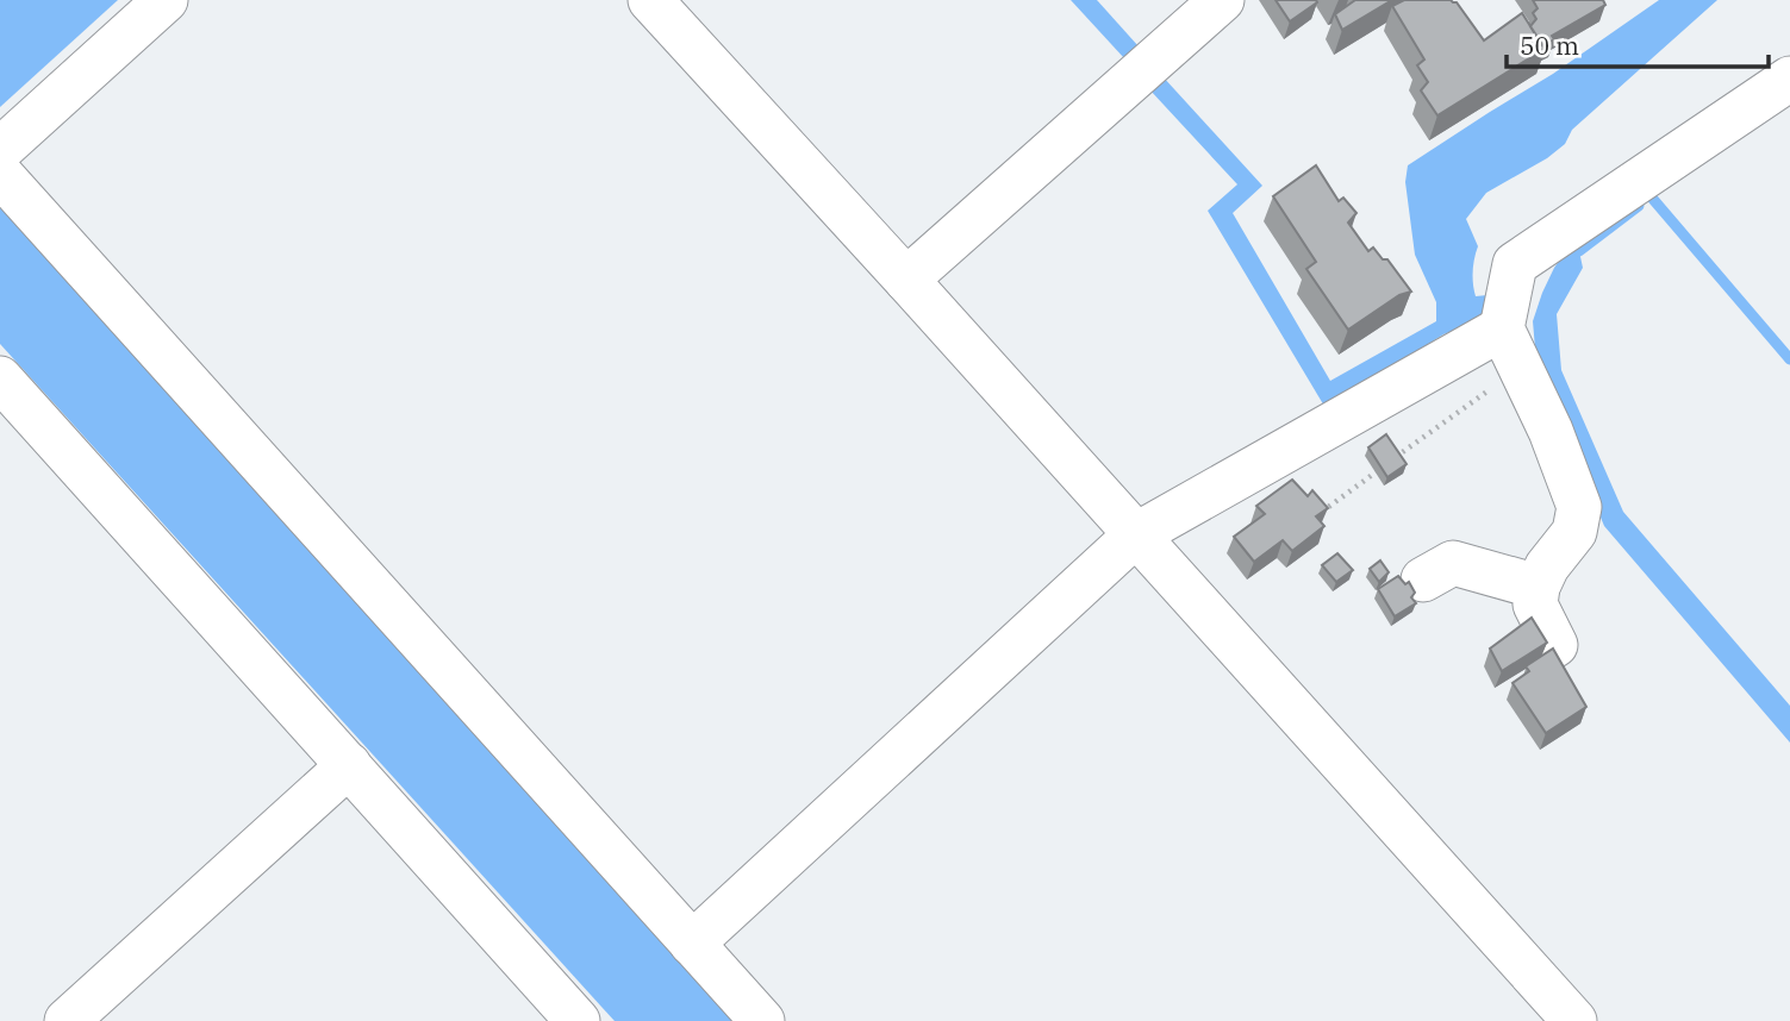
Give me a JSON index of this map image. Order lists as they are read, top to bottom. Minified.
{"scale_bar":"50 m"}
